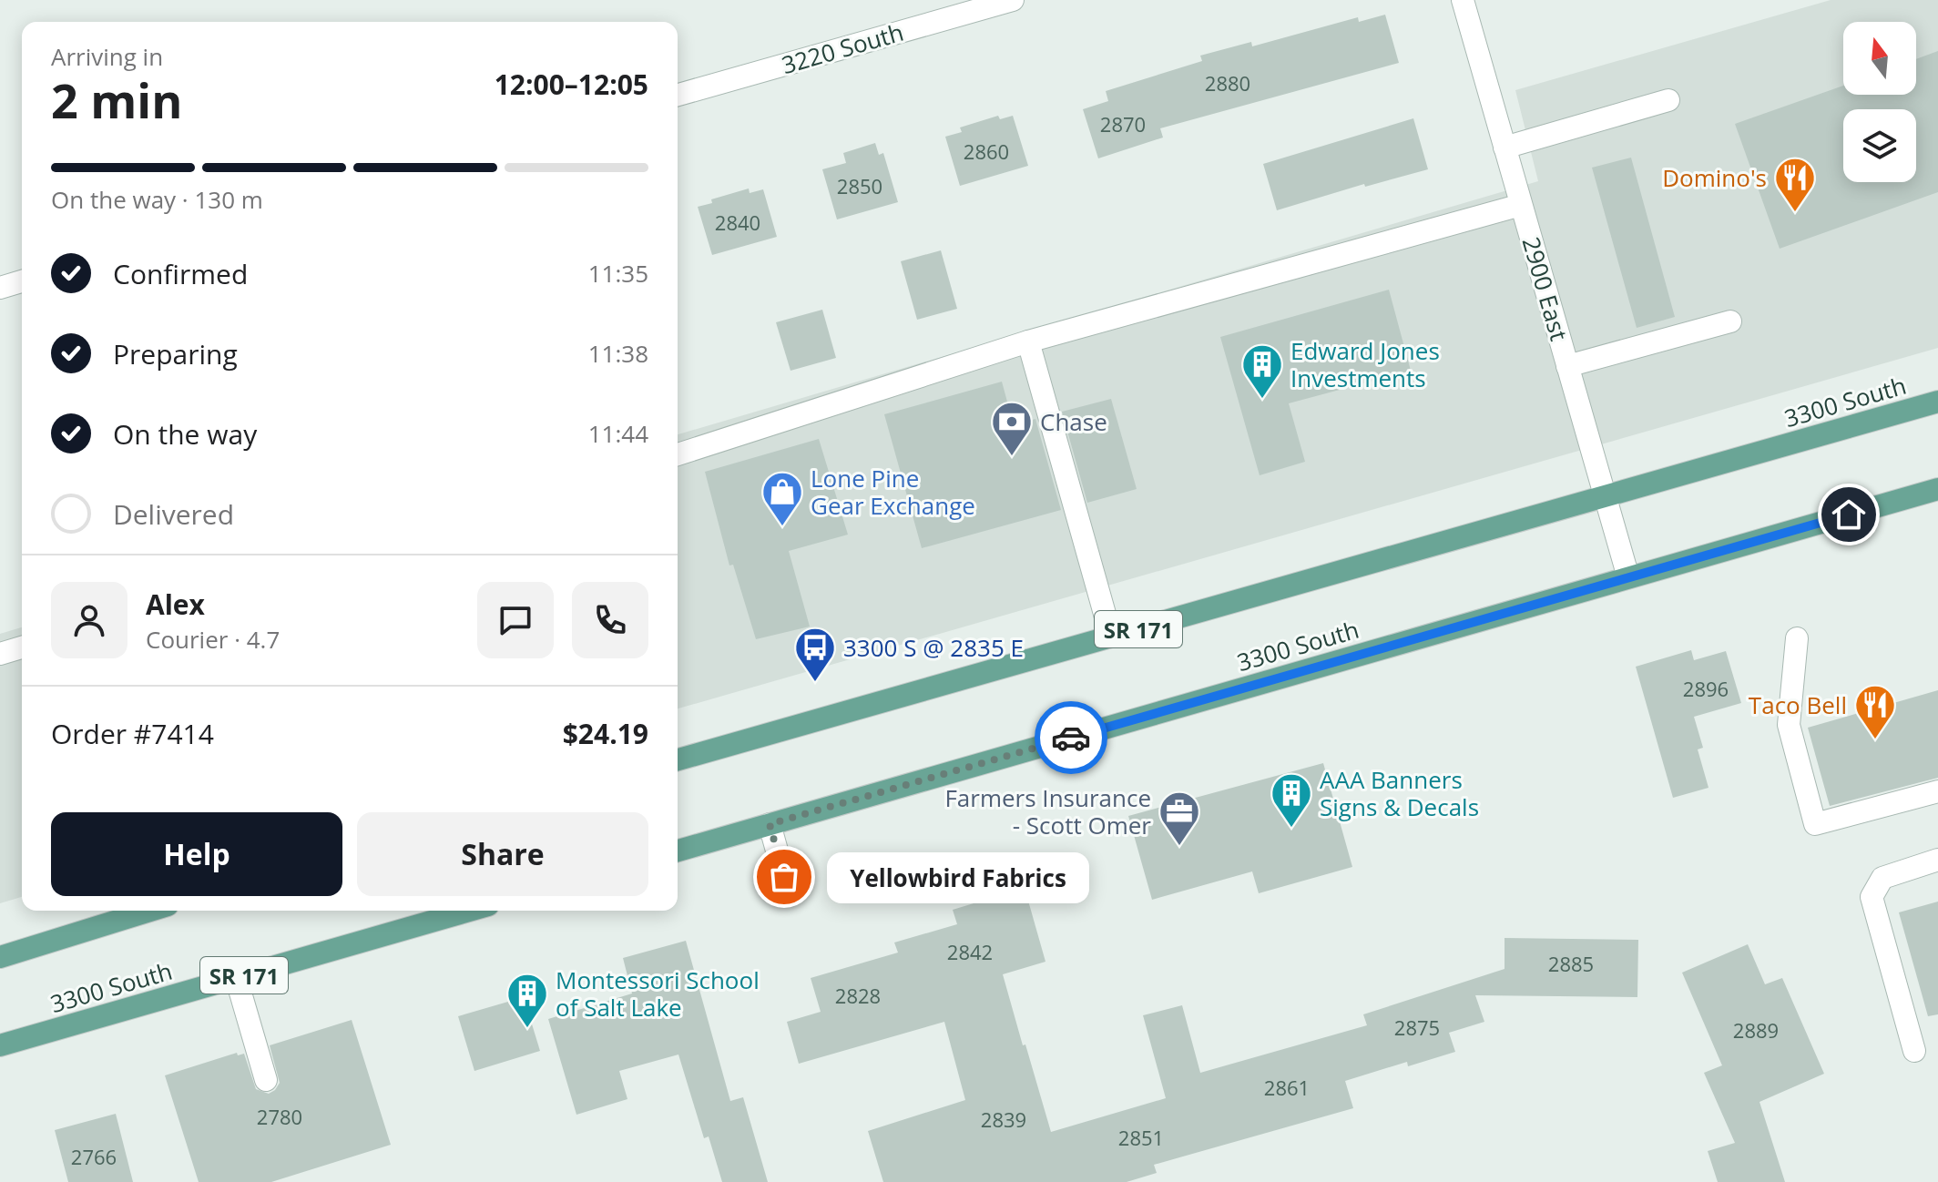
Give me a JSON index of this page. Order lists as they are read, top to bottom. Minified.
{"streets":{"main road":["3300 South","SR 171"],"street":["3220 South","2900 East"]},"crossings":[["2900 East","3300 South"]],"places":{"restaurant":["Domino's","Taco Bell"],"building":["Edward Jones Investments","AAA Banners Signs & Decals","Montessori School of Salt Lake"],"bank":["Chase"],"shop":["Lone Pine Gear Exchange"],"bus stop":["3300 S @ 2835 E"],"office":["Farmers Insurance - Scott Omer"],"other":["Yellowbird Fabrics"]},"house_numbers":["2880","2870","2860","2850","2840","2896","2842","2885","2828","2875","2889","2861","2780","2839","2851","2766"],"north":"top","page":{"heading":["2 min","Arriving in","12:00–12:05"],"panel":["Alex","Courier · 4.7","Order #7414","$24.19"],"bar":"On the way · 130 m","list":[["Confirmed","11:35"],["Preparing","11:38"],["On the way","11:44"],"Delivered"],"buttons":["Help","Share"],"bubble":"Yellowbird Fabrics"}}
